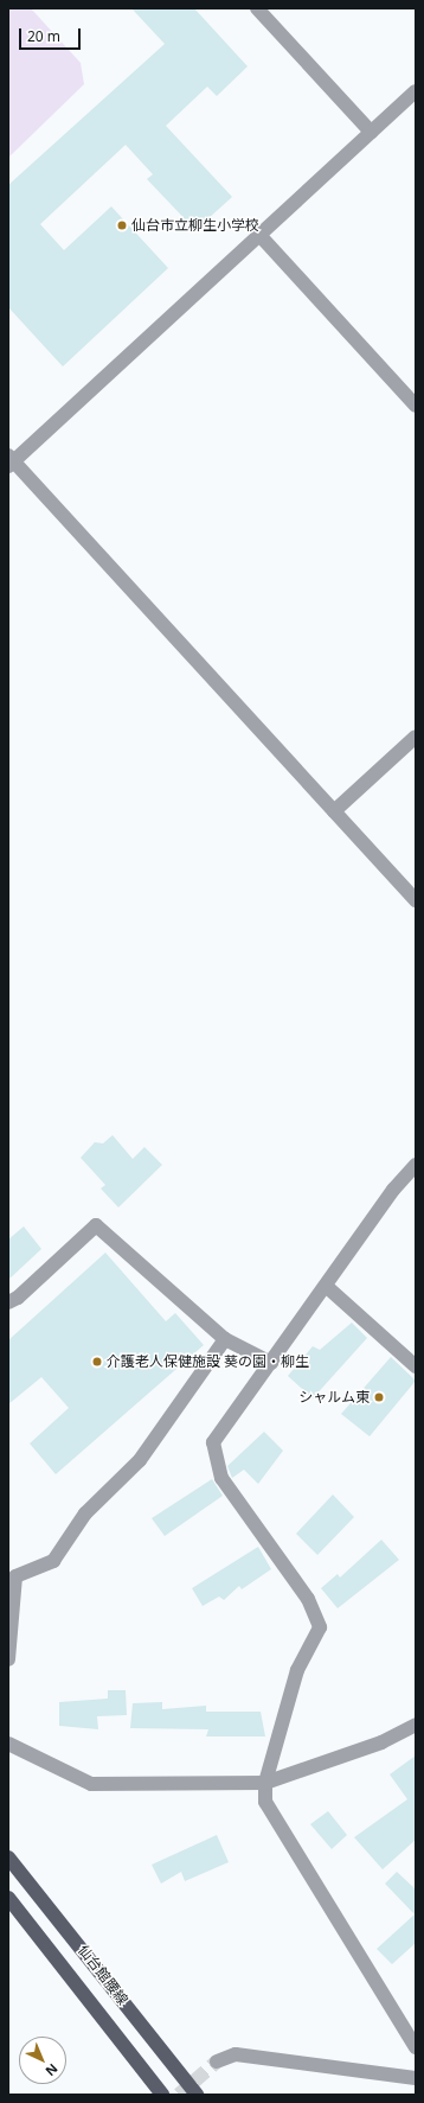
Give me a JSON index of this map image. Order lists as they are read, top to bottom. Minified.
{"streets":{"main road":["仙台館腰線"]},"places":["仙台市立柳生小学校","介護老人保健施設 葵の園・柳生","シャルム東"],"scale_bar":"20 m","north":"bottom right"}
